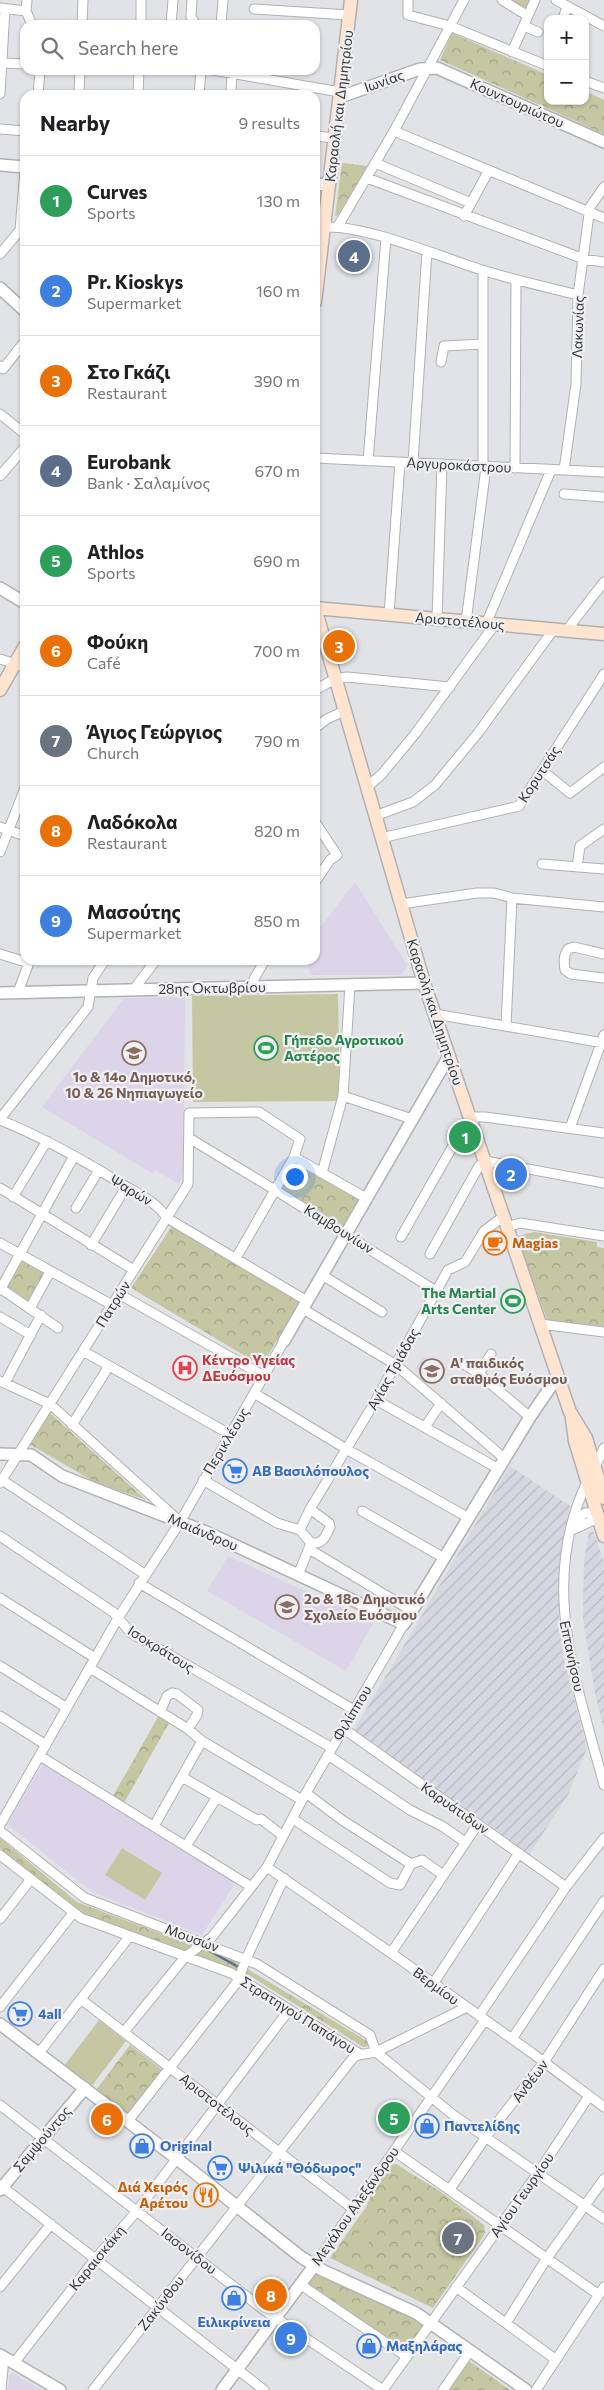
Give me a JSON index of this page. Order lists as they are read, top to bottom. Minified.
{"streets":{"main road":["Καραολή και Δημητρίου","Αριστοτέλους"],"street":["Ιωνίας","Κουντουριώτου","Λακωνίας","Αργυροκάστρου","Κορυτσάς","28ης Οκτωβρίου","Ψαρών","Καμβουνίων","Πατρών","Αγίας Τριάδας","Περικλέους","Μαιάνδρου","Ισοκράτους","Επτανήσου","Φιλίππου","Καρυάτιδων","Μουσών","Βερμίου","Στρατηγού Παπάγου","Ανθέων","Σαμψούντος","Αγίου Γεωργίου","Μεγάλου Αλεξάνδρου","Ιασoνίδου","Καραισκάκη","Ζακύνθου"]},"crossings":[["Ιωνίας","Κουντουριώτου"],["Ιωνίας","Καραολή και Δημητρίου"],["Καραολή και Δημητρίου","Κορυτσάς"],["Καραολή και Δημητρίου","28ης Οκτωβρίου"],["Καραολή και Δημητρίου","Αγίας Τριάδας"],["Καραολή και Δημητρίου","Περικλέους"],["Καραολή και Δημητρίου","Επτανήσου"],["Καραολή και Δημητρίου","Φιλίππου"],["Λακωνίας","Αργυροκάστρου"],["Αριστοτέλους","Φιλίππου"],["Αριστοτέλους","Μεγάλου Αλεξάνδρου"],["Αριστοτέλους","Καραισκάκη"],["Αριστοτέλους","Ζακύνθου"],["Ψαρών","Πατρών"],["Ψαρών","Αγίας Τριάδας"],["Ψαρών","Περικλέους"],["Ψαρών","Φιλίππου"],["Καμβουνίων","Πατρών"],["Καμβουνίων","Αγίας Τριάδας"],["Καμβουνίων","Περικλέους"],["Πατρών","Μαιάνδρου"],["Περικλέους","Μαιάνδρου"],["Περικλέους","Ισοκράτους"],["Μαιάνδρου","Φιλίππου"],["Ισοκράτους","Φιλίππου"],["Φιλίππου","Καρυάτιδων"],["Φιλίππου","Μουσών"],["Φιλίππου","Βερμίου"],["Φιλίππου","Στρατηγού Παπάγου"],["Καρυάτιδων","Μεγάλου Αλεξάνδρου"],["Μουσών","Στρατηγού Παπάγου"],["Βερμίου","Ανθέων"],["Βερμίου","Αγίου Γεωργίου"],["Βερμίου","Μεγάλου Αλεξάνδρου"],["Στρατηγού Παπάγου","Ανθέων"],["Στρατηγού Παπάγου","Αγίου Γεωργίου"],["Στρατηγού Παπάγου","Μεγάλου Αλεξάνδρου"],["Στρατηγού Παπάγου","Καραισκάκη"],["Στρατηγού Παπάγου","Ζακύνθου"],["Σαμψούντος","Ιασoνίδου"],["Αγίου Γεωργίου","Ιασoνίδου"],["Μεγάλου Αλεξάνδρου","Ιασoνίδου"],["Ιασoνίδου","Καραισκάκη"],["Ιασoνίδου","Ζακύνθου"]],"places":{"sports":["Γήπεδο Αγροτικού Αστέρος","The Martial Arts Center"],"school or university":["1ο & 14ο Δημοτικό, 10 & 26 Νηπιαγωγείο","Α' παιδικός σταθμός Ευόσμου","2ο & 18ο Δημοτικό Σχολείο Ευόσμου"],"cafe":["Magias"],"hospital":["Κέντρο Υγείας ΔΕυόσμου"],"supermarket":["ΑΒ Βασιλόπουλος","4all","Ψιλικά \"Θόδωρος\""],"shop":["Παντελίδης","Original","Ειλικρίνεια","Μαξηλάρας"],"restaurant":["Διά Χειρός Αρέτου"]},"page":{"map_buttons":["+","−"],"search":"Search here","heading":["Nearby","9 results"],"list":[{"mark":"1","name":"Curves","note":"Sports","value":"130 m"},{"mark":"2","name":"Pr. Kioskys","note":"Supermarket","value":"160 m"},{"mark":"3","name":"Στο Γκάζι","note":"Restaurant","value":"390 m"},{"mark":"4","name":"Eurobank","note":"Bank · Σαλαμίνος","value":"670 m"},{"mark":"5","name":"Athlos","note":"Sports","value":"690 m"},{"mark":"6","name":"Φούκη","note":"Café","value":"700 m"},{"mark":"7","name":"Άγιος Γεώργιος","note":"Church","value":"790 m"},{"mark":"8","name":"Λαδόκολα","note":"Restaurant","value":"820 m"},{"mark":"9","name":"Μασούτης","note":"Supermarket","value":"850 m"}],"pins":["4","3","1","2","5","6","7","8","9"]}}
